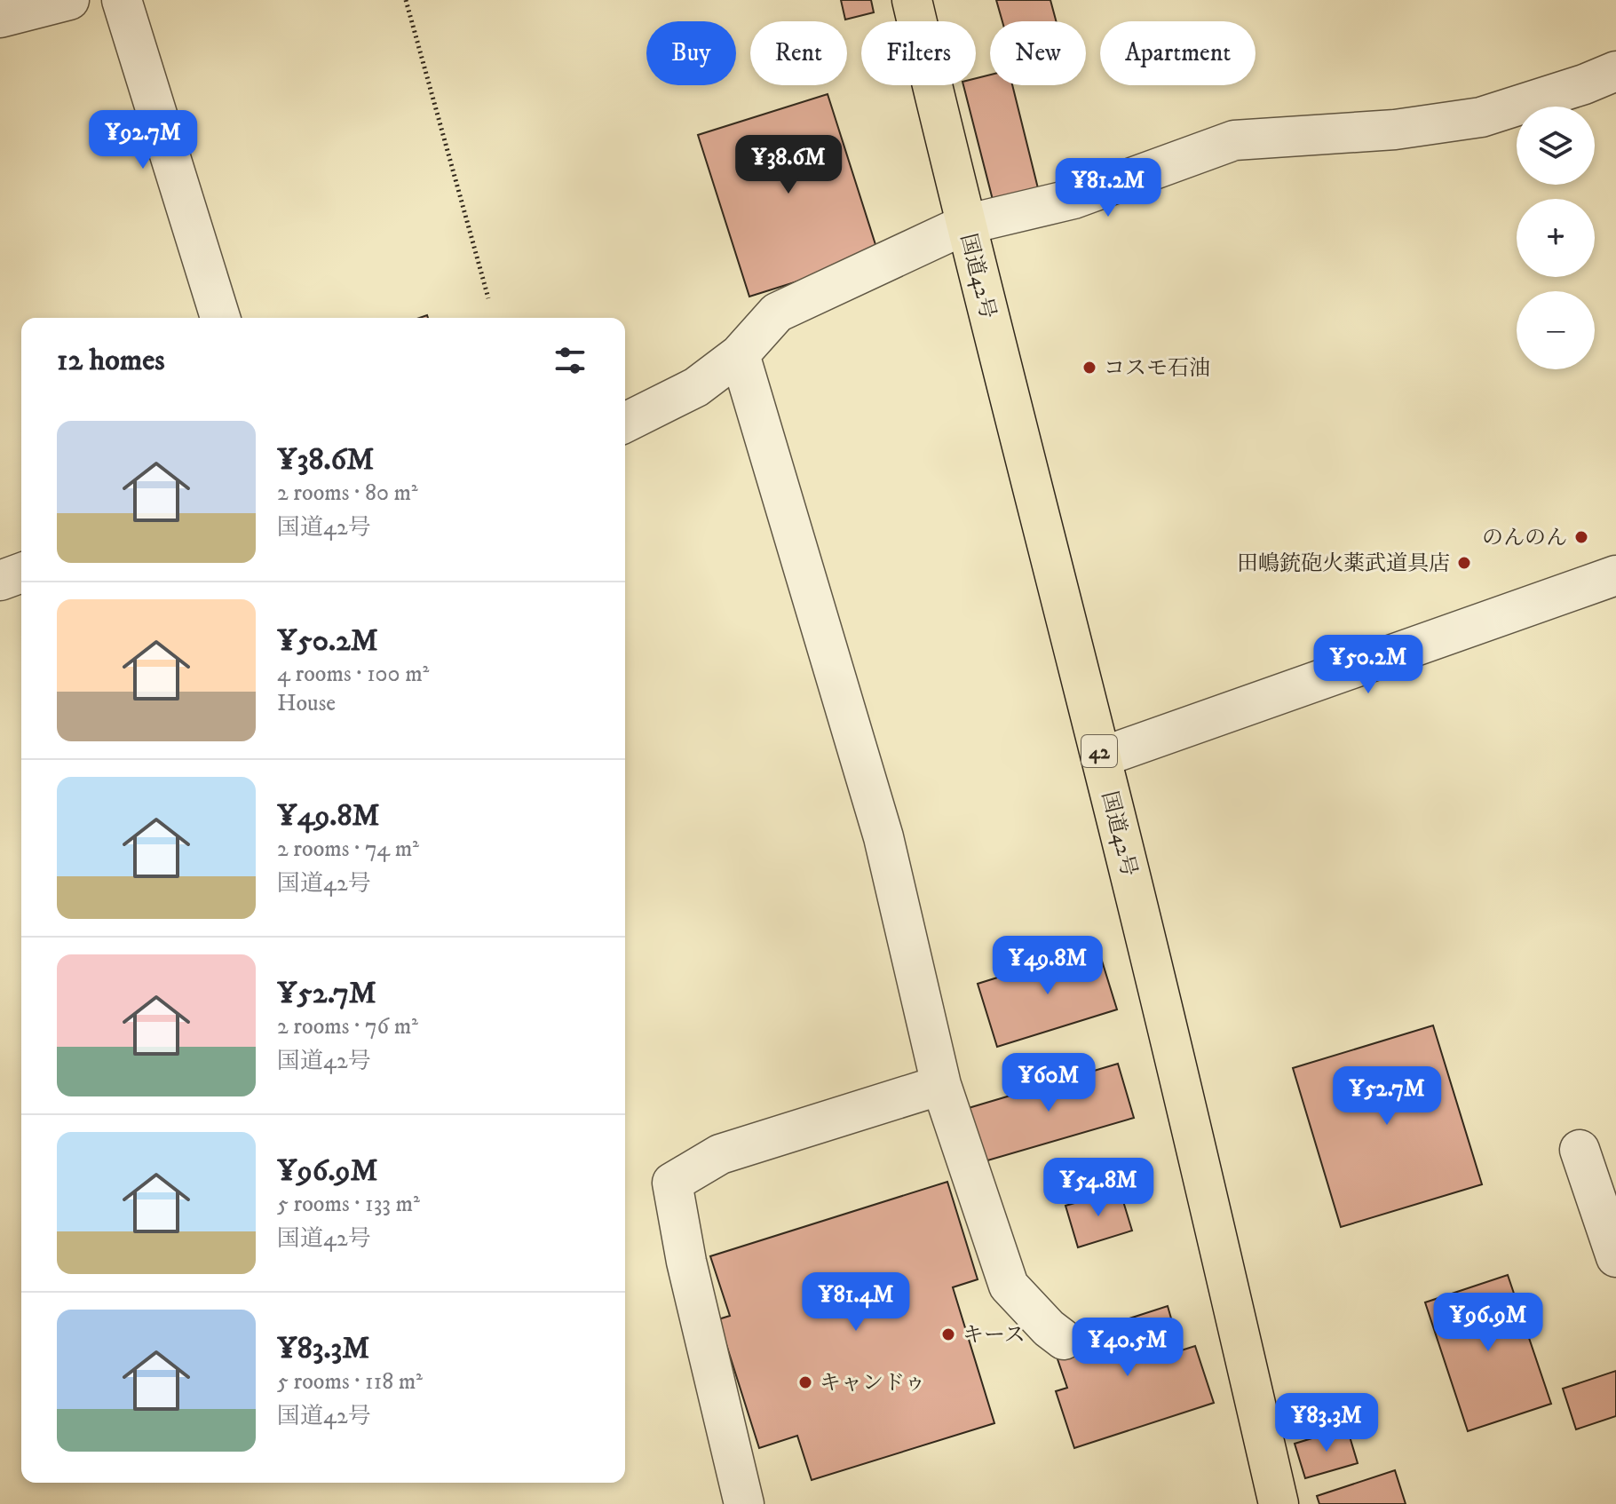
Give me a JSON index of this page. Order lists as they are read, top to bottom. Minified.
{"streets":{"highway":["国道42号","42"]},"places":["コスモ石油","のんのん","田嶋銃砲火薬武道具店","キース","キャンドゥ"],"page":{"chip":["Buy","Rent","Filters","New","Apartment"],"map_buttons":["+","−"],"price":["¥92.7M","¥38.6M","¥81.2M","¥50.2M","¥49.8M","¥60M","¥52.7M","¥54.8M","¥81.4M","¥96.9M","¥40.5M","¥83.3M"],"heading":"12 homes","list":[{"name":"¥38.6M","note":"2 rooms · 80 m² · 国道42号"},{"name":"¥50.2M","note":"4 rooms · 100 m² · House"},{"name":"¥49.8M","note":"2 rooms · 74 m² · 国道42号"},{"name":"¥52.7M","note":"2 rooms · 76 m² · 国道42号"},{"name":"¥96.9M","note":"5 rooms · 133 m² · 国道42号"},{"name":"¥83.3M","note":"5 rooms · 118 m² · 国道42号"}]}}
